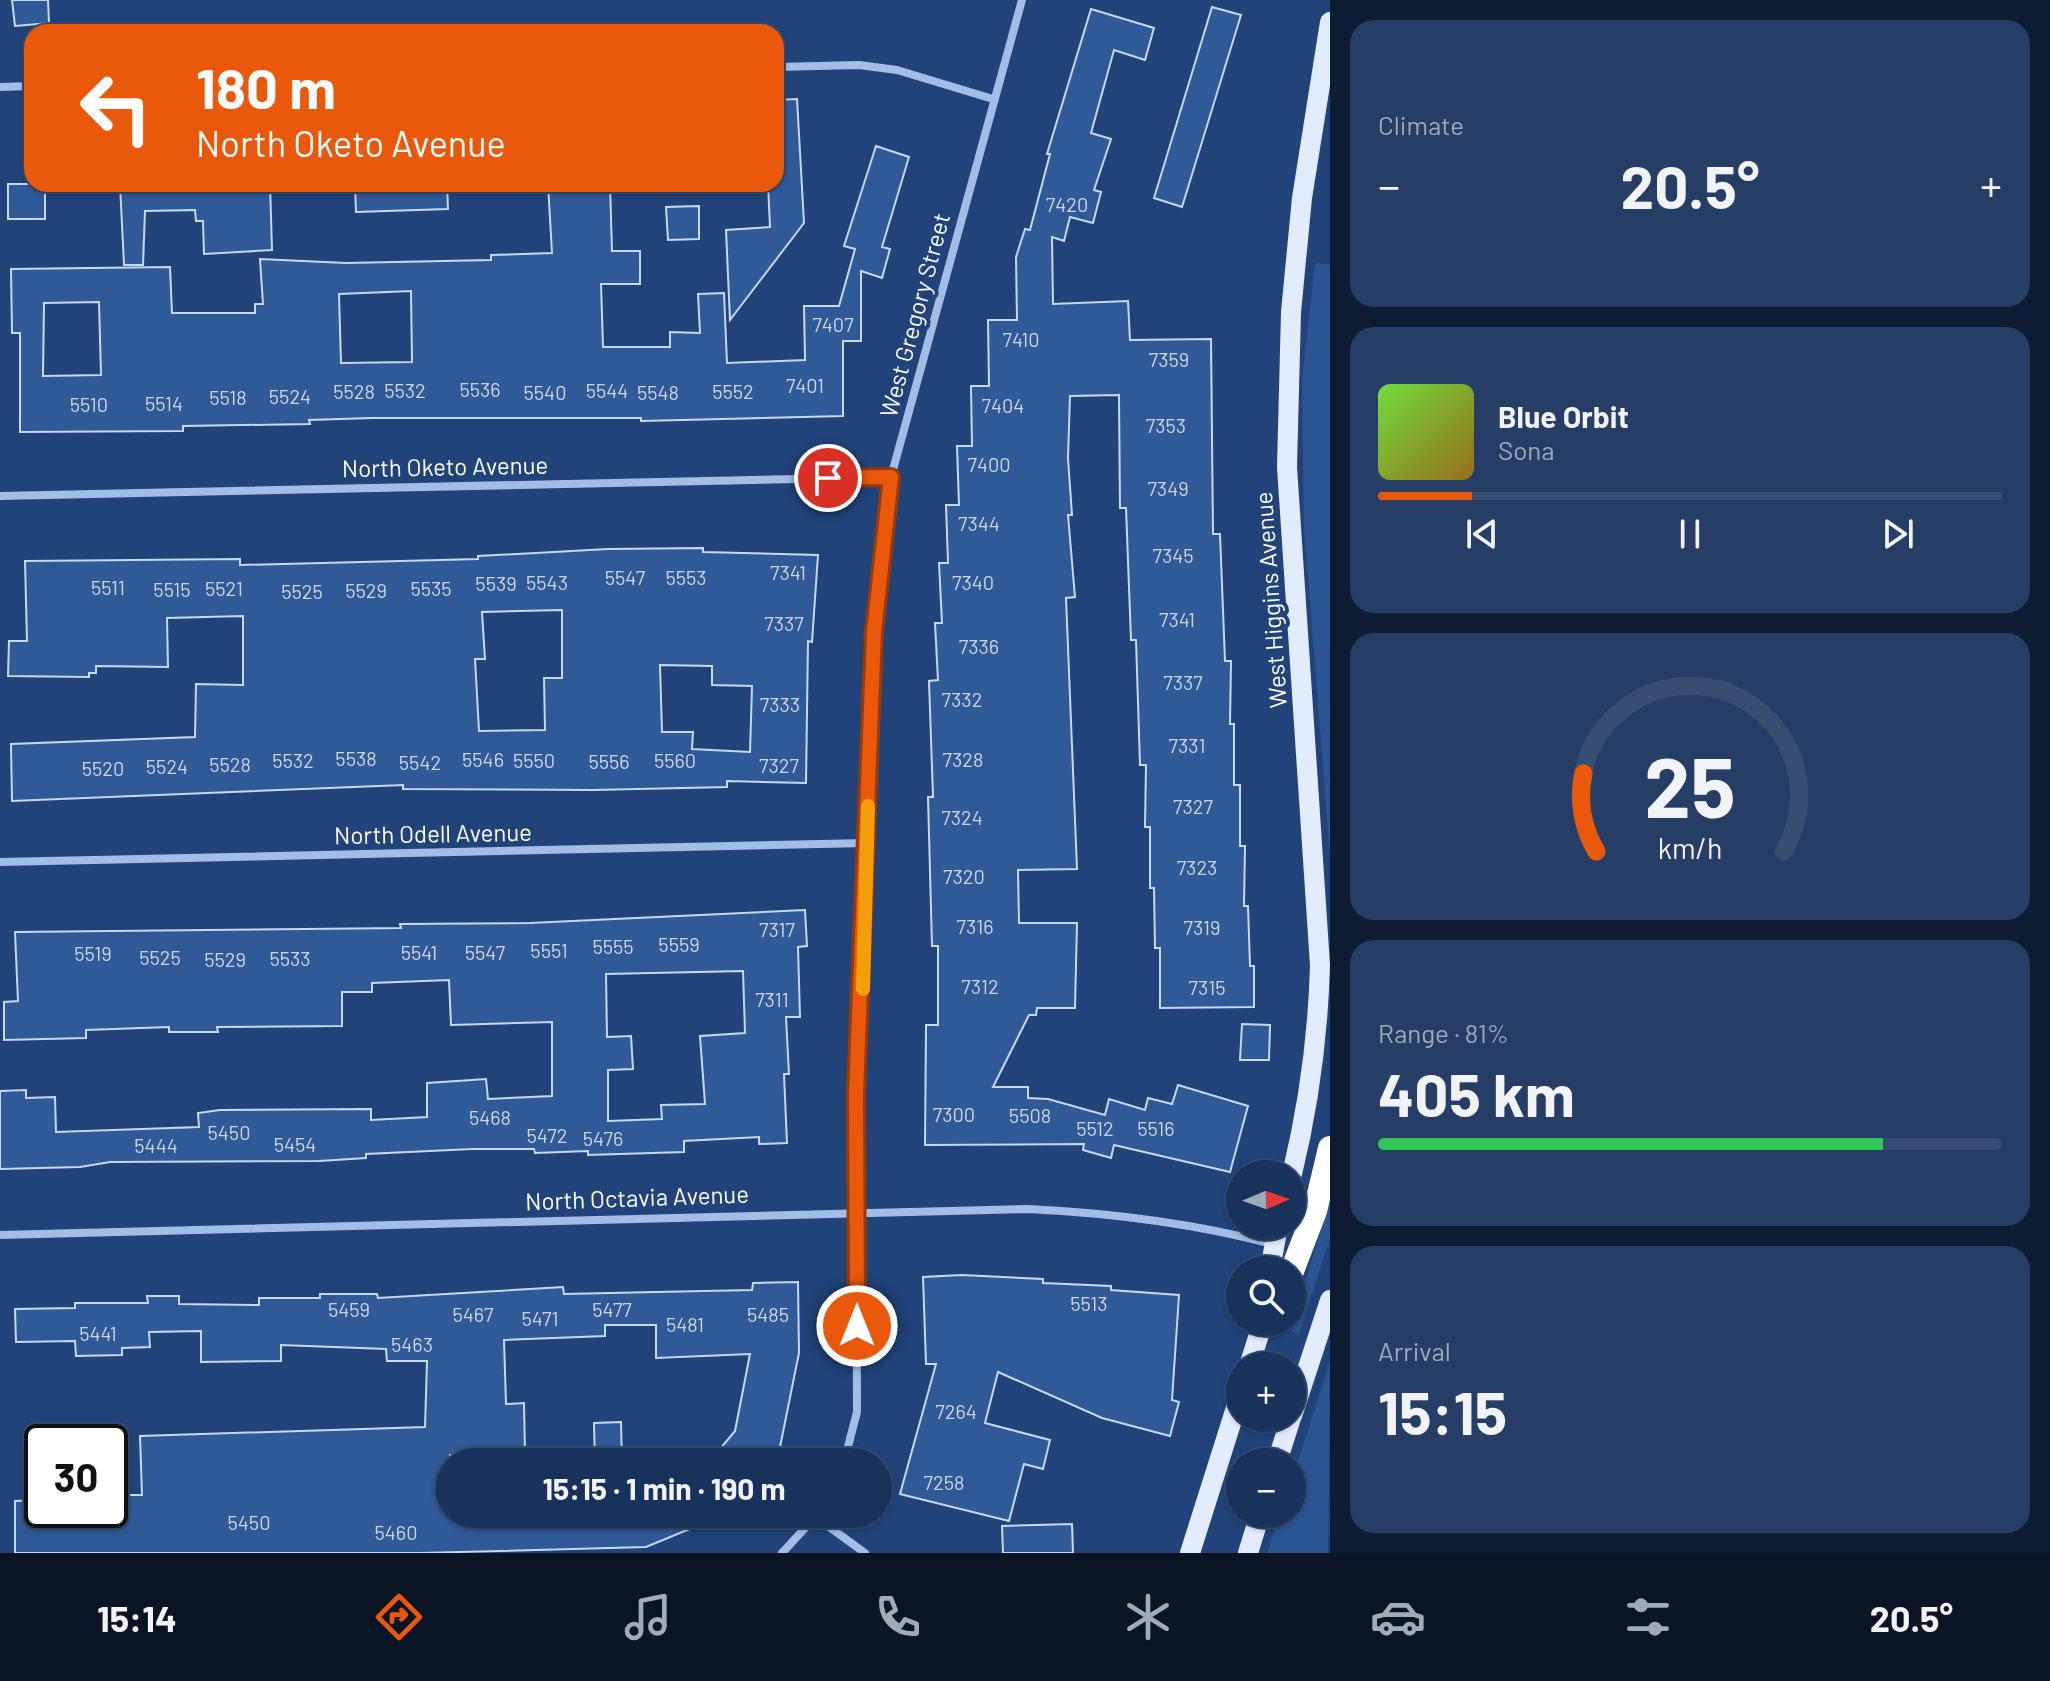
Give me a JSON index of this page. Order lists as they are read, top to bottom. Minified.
{"streets":{"main road":["West Higgins Avenue"],"street":["West Gregory Street","North Oketo Avenue","North Odell Avenue","North Octavia Avenue"]},"crossings":[["West Gregory Street","North Oketo Avenue"],["West Gregory Street","North Odell Avenue"],["West Gregory Street","North Octavia Avenue"]],"house_numbers":["7420","7407","7410","7359","7401","5536","5532","5544","5528","5552","5540","5548","5524","5518","5514","5510","7404","7353","7400","7349","7344","7345","7341","5547","5553","5543","7340","5539","5511","5521","5535","5515","5529","5525","7341","7337","7336","7337","7332","7333","7331","5538","5546","7328","5532","5550","5560","5556","5542","5528","7327","5524","5520","7327","7324","7323","7320","7316","7319","7317","5559","5555","5551","5541","5547","5519","5525","5533","5529","7312","7315","7311","7300","5508","5468","5512","5516","5450","5472","5476","5454","5444","5513","5459","5477","5467","5485","5471","5481","5441","5463","7264","7258","5450","5460"],"north":"right","page":{"tile":["Climate",["Range · 81%","405 km"],["Arrival","15:15"]],"turn":["180 m","North Oketo Avenue"],"heat":["−","20.5°","+"],"song":["Blue Orbit","Sona"],"map_buttons":["+","−"],"limit":"30","trip":"15:15 · 1 min · 190 m","tabs":["15:14","20.5°"],"gauge":["25","km/h"]}}
